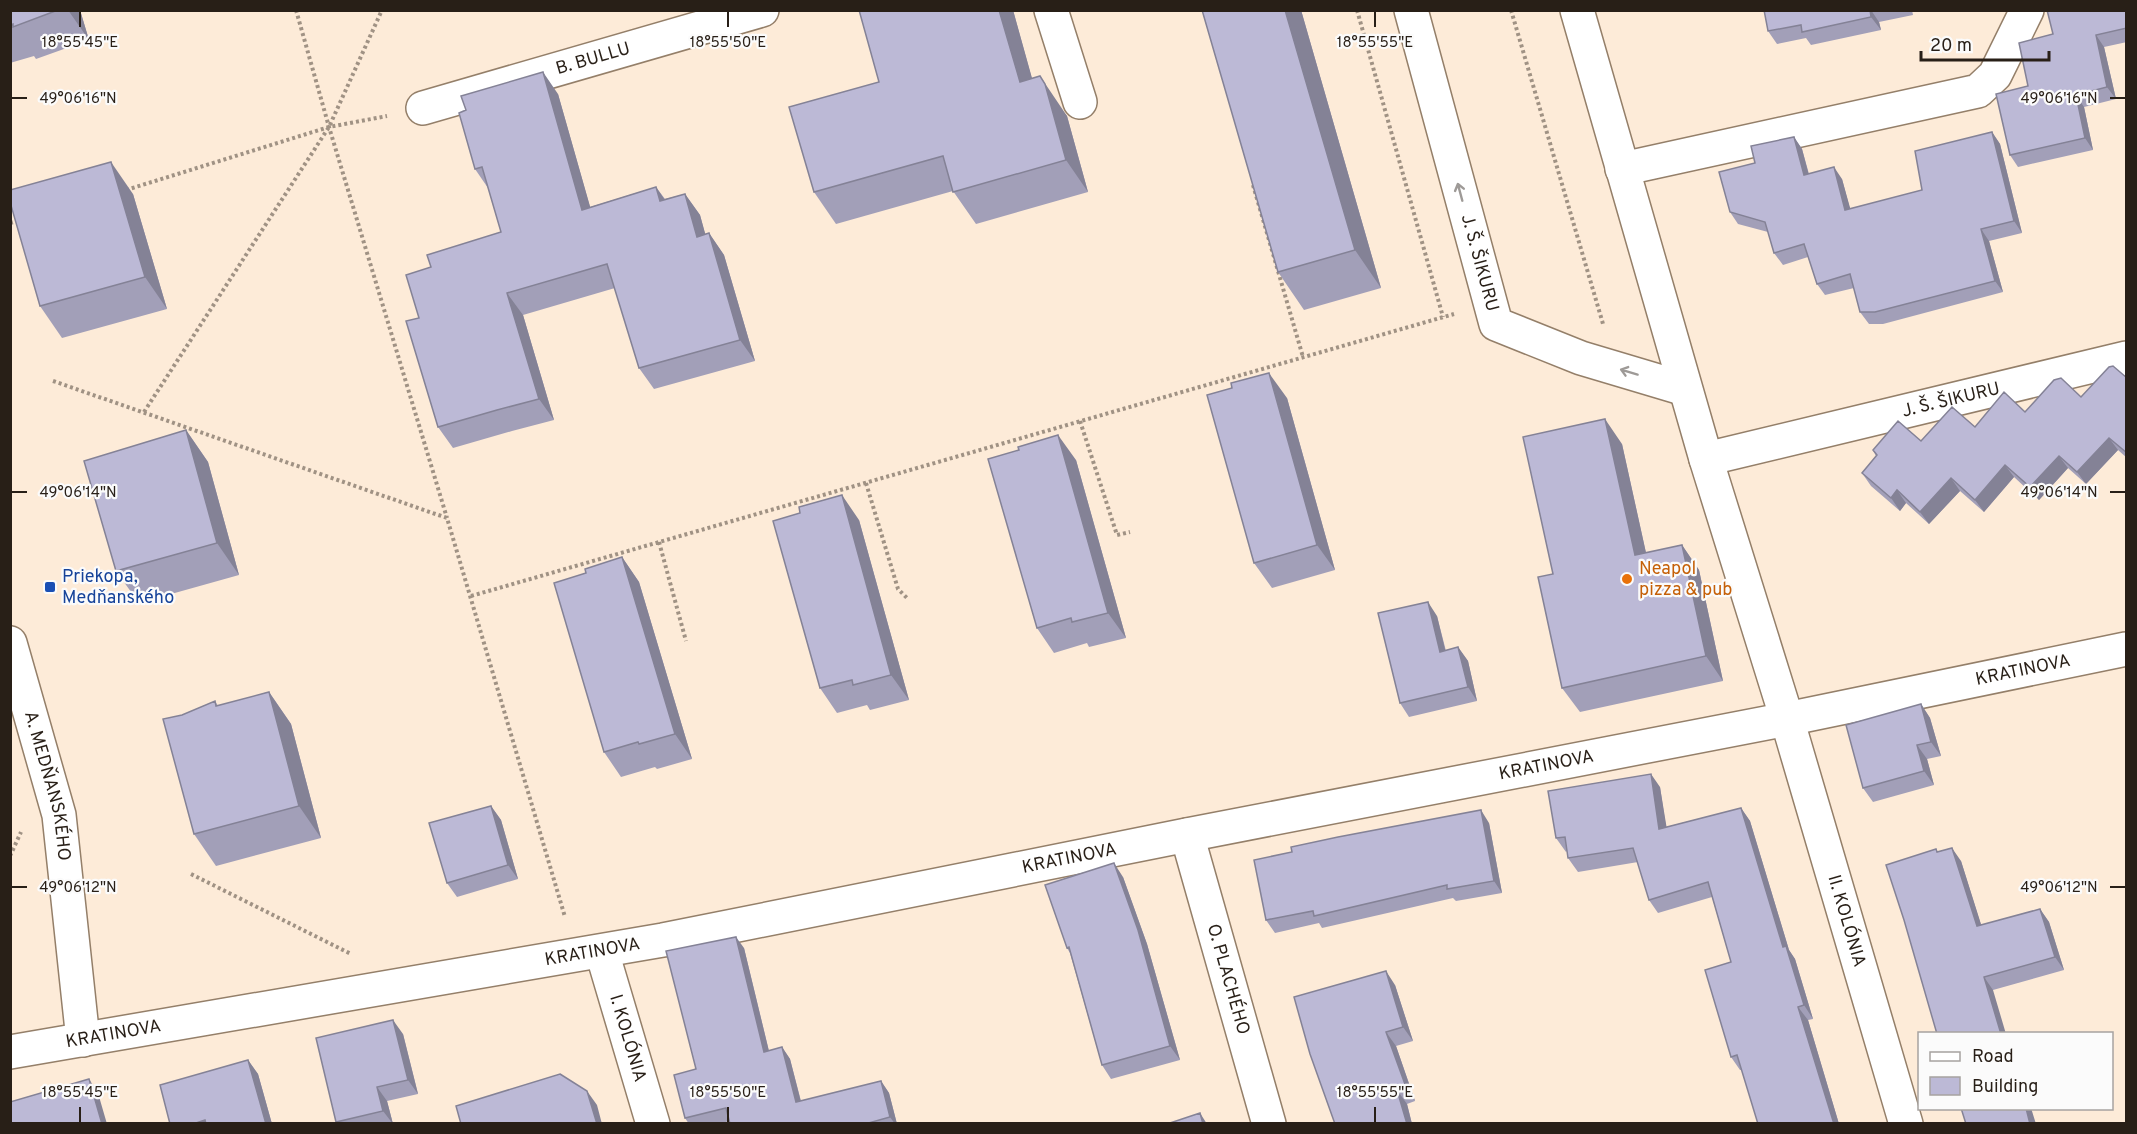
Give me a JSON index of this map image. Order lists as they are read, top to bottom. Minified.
{"streets":{"street":["B. BULLU","J. Š. ŠIKURU","KRATINOVA","A. MEDŇANSKÉHO","II. KOLÓNIA","O. PLACHÉHO","I. KOLÓNIA"]},"crossings":[["KRATINOVA","A. MEDŇANSKÉHO"],["KRATINOVA","II. KOLÓNIA"],["KRATINOVA","O. PLACHÉHO"],["KRATINOVA","I. KOLÓNIA"]],"places":{"other":["Neapol pizza & pub"],"transit":["Priekopa, Medňanského"]},"legend":["Road","Building"],"scale_bar":"20 m","coordinates":["18°55'45\"E","18°55'50\"E","18°55'55\"E","49°06'16\"N","49°06'14\"N","49°06'12\"N"]}
